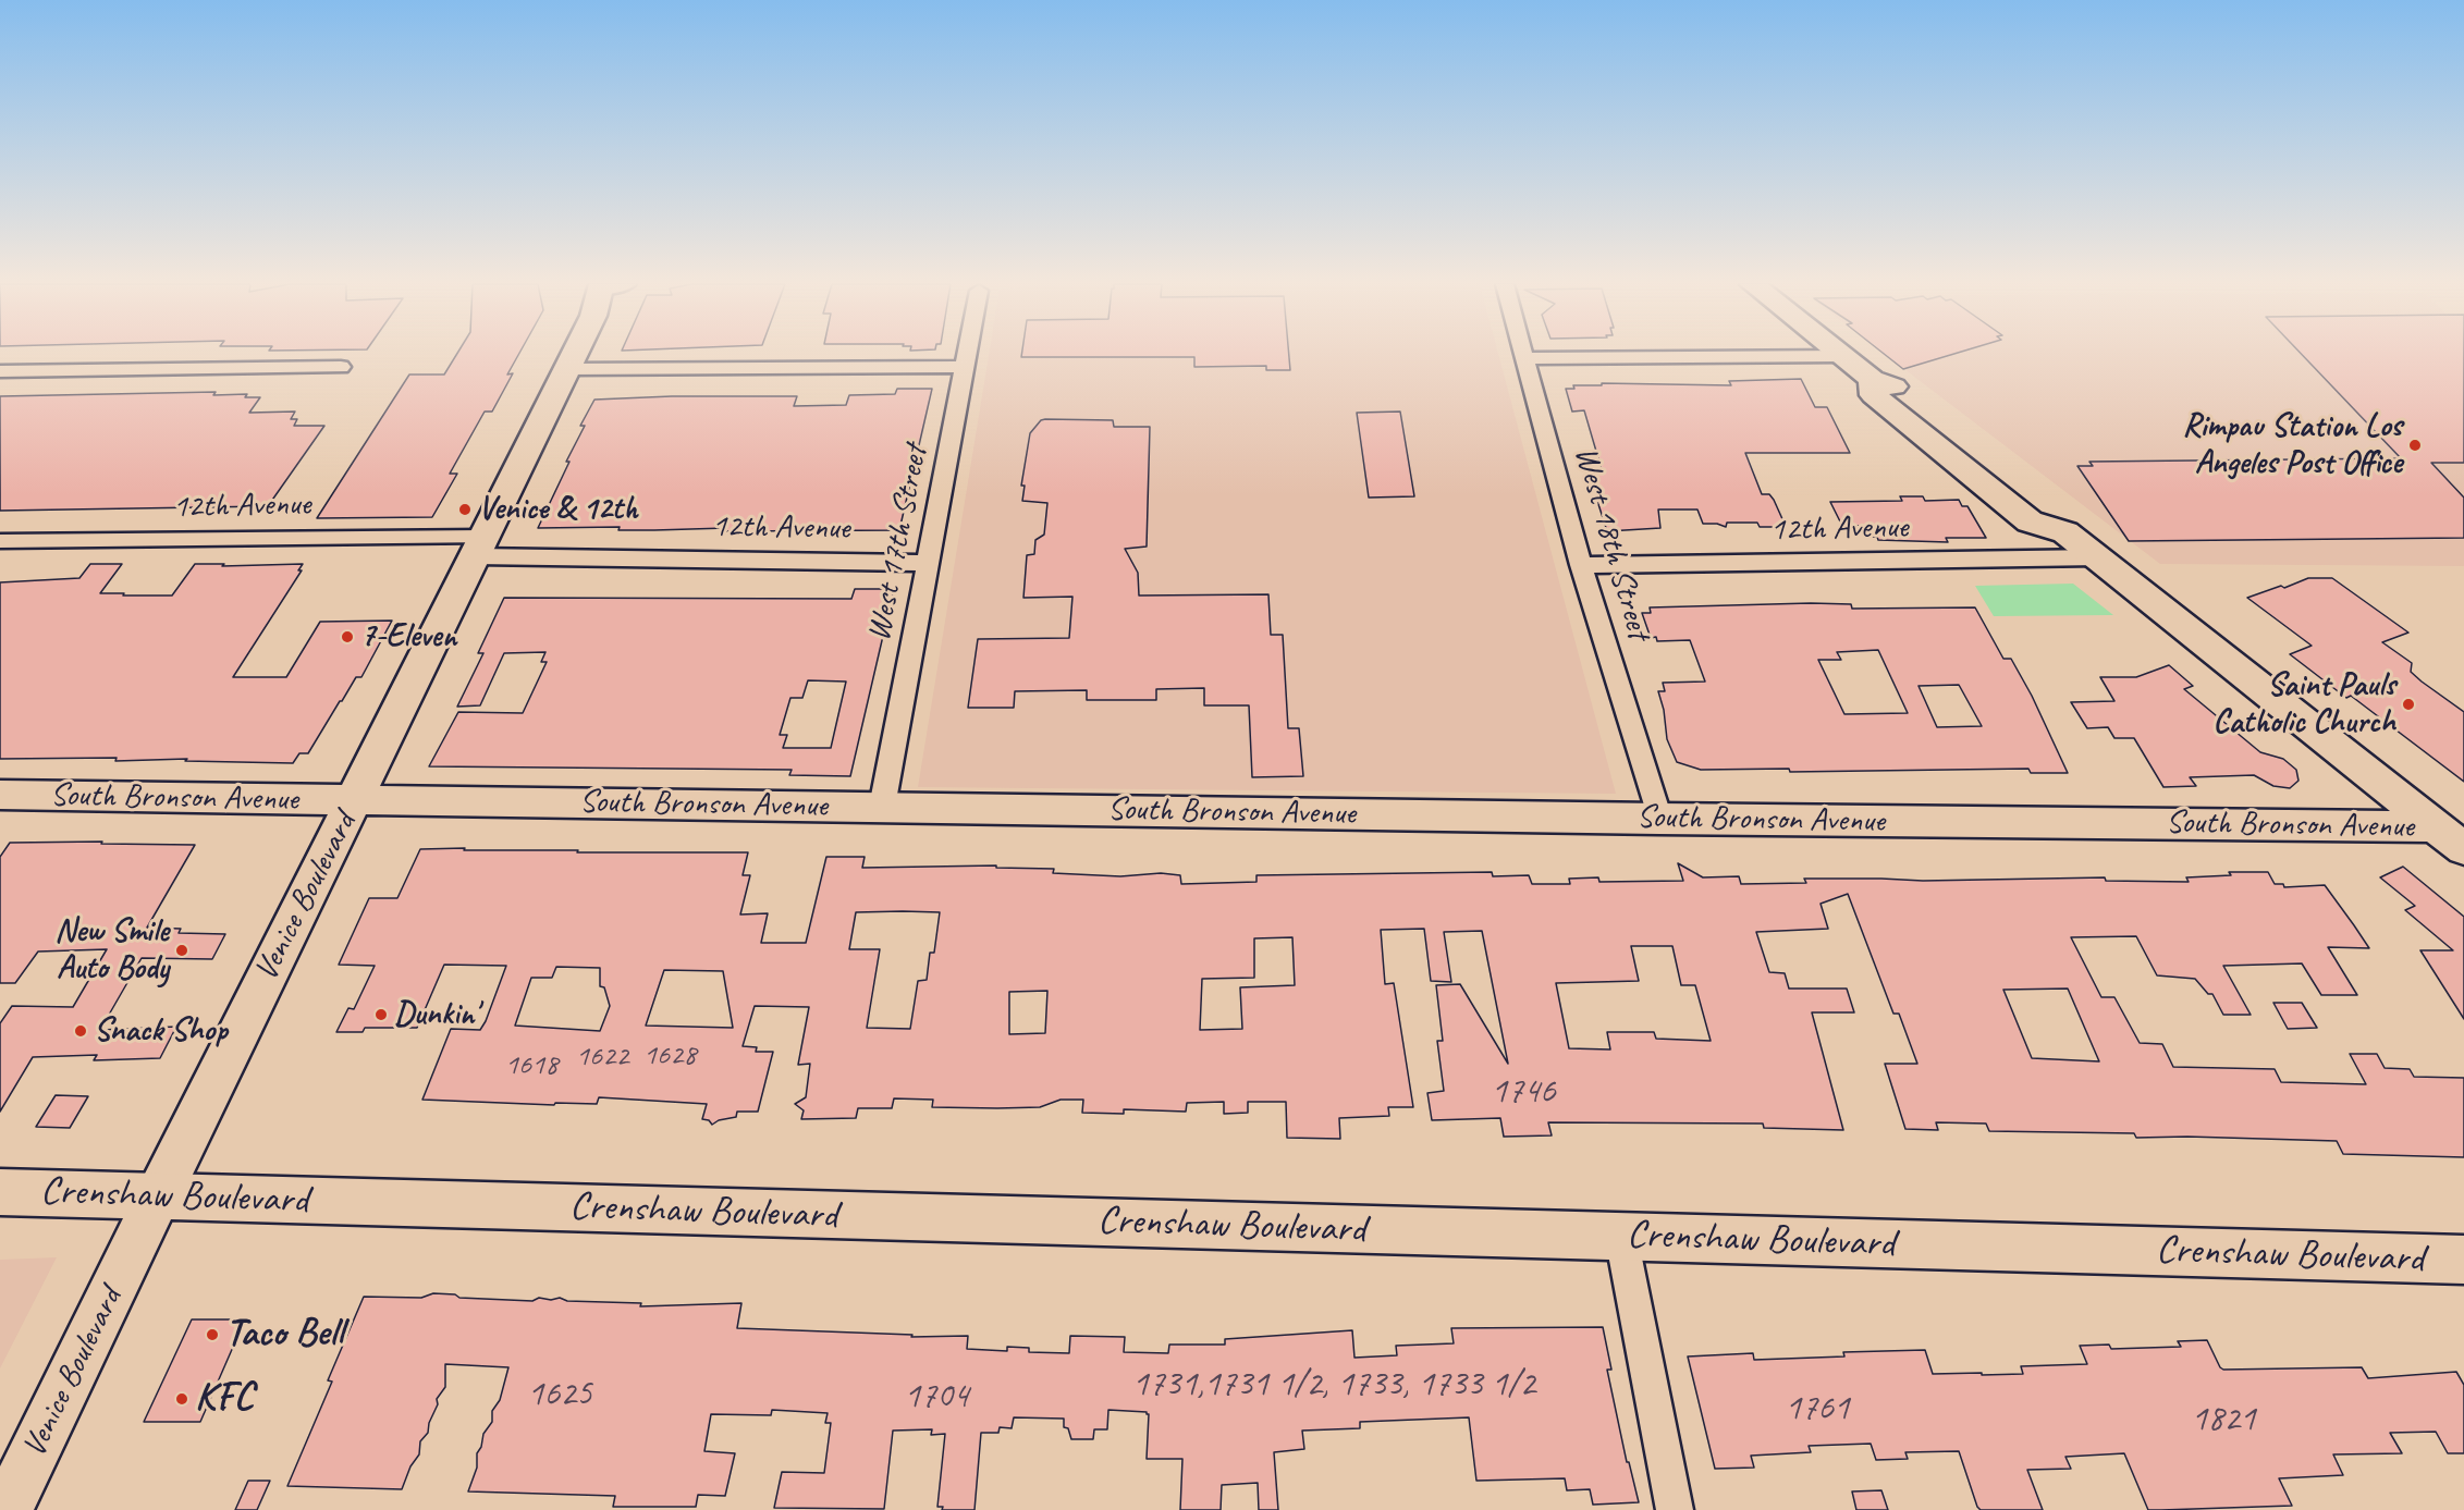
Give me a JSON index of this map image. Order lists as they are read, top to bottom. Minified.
{"streets":{"main road":["South Bronson Avenue","Venice Boulevard","Crenshaw Boulevard"],"street":["12th Avenue","West 17th Street","West 18th Street"]},"crossings":[["12th Avenue","West 17th Street"],["12th Avenue","West 18th Street"],["12th Avenue","Venice Boulevard"],["West 17th Street","South Bronson Avenue"],["West 18th Street","South Bronson Avenue"],["South Bronson Avenue","Venice Boulevard"],["Venice Boulevard","Crenshaw Boulevard"]],"places":["Rimpau Station Los Angeles Post Office","Venice & 12th","7-Eleven","Saint Pauls Catholic Church","New Smile Auto Body","Dunkin'","Snack Shop","Taco Bell","KFC"],"house_numbers":["1628","1622","1618","1746","1731,1731 1/2, 1733, 1733 1/2","1625","1704","1761","1821"]}
